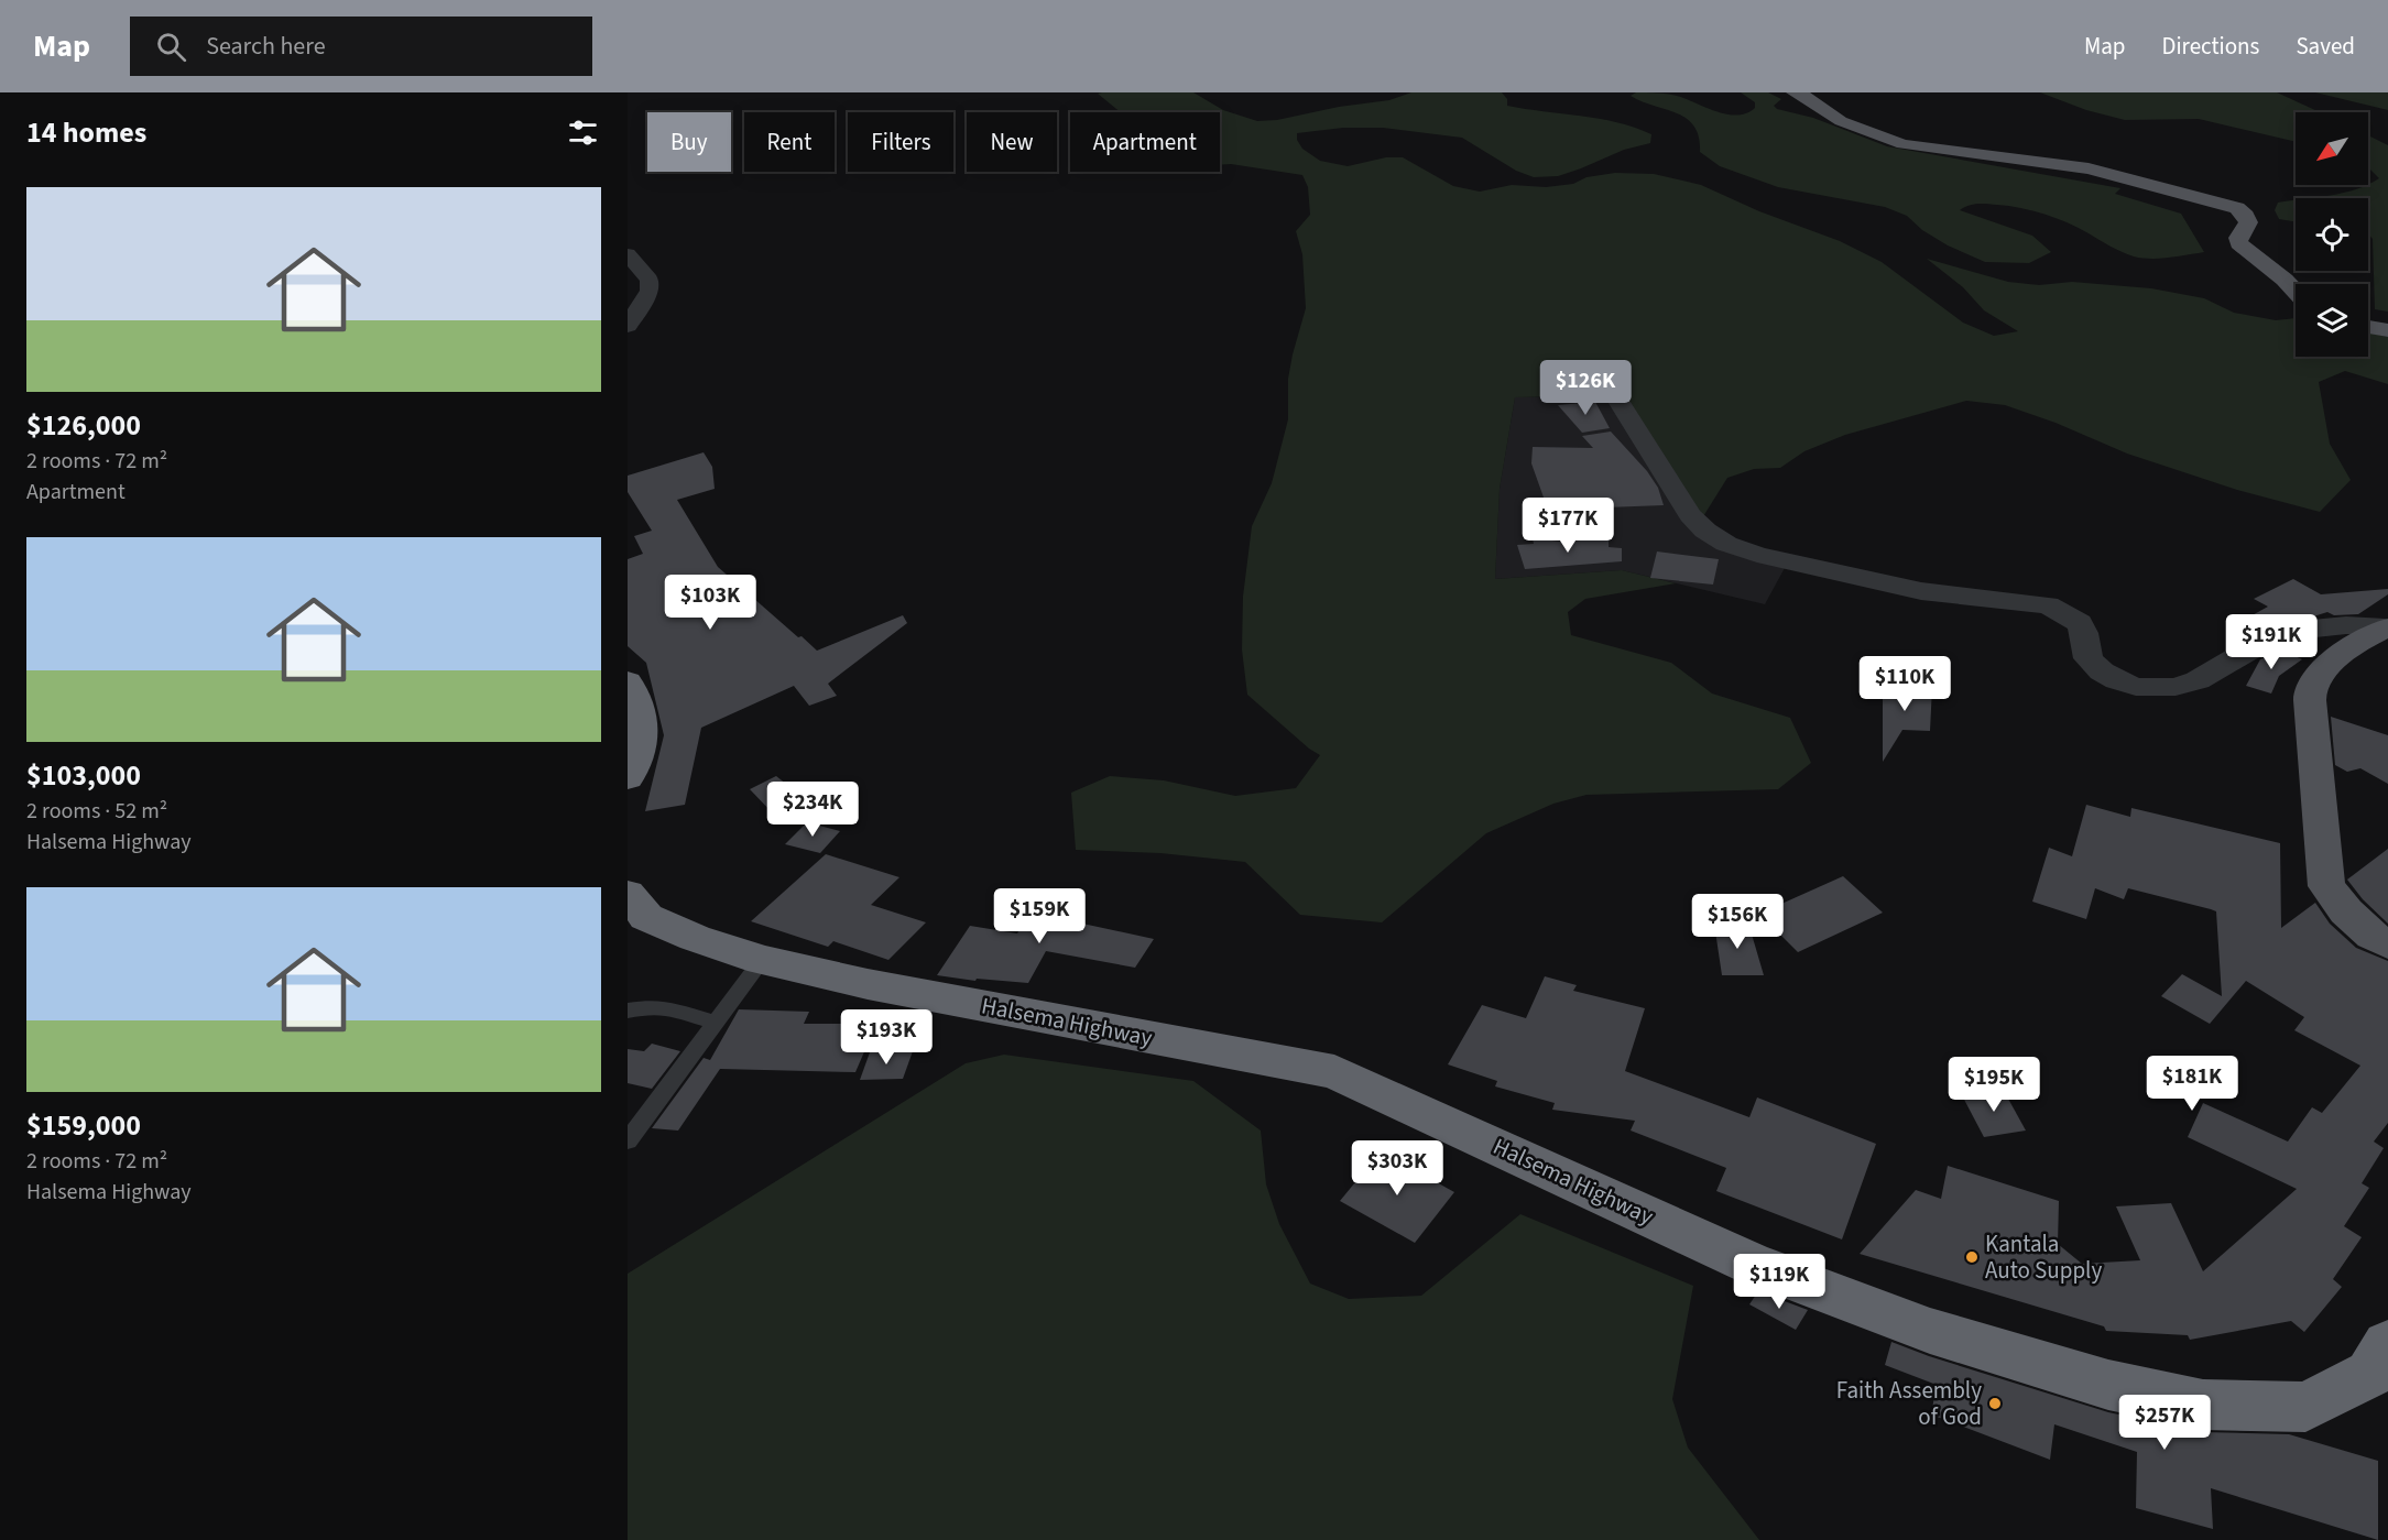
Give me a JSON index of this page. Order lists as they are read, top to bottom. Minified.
{"streets":{"highway":["Halsema Highway"]},"places":["Kantala Auto Supply","Faith Assembly of God"],"north":"bottom left","page":{"header":"Map","search":"Search here","nav":["Map","Directions","Saved"],"heading":"14 homes","chip":["Buy","Rent","Filters","New","Apartment"],"list":[{"name":"$126,000","note":"2 rooms · 72 m² · Apartment"},{"name":"$103,000","note":"2 rooms · 52 m² · Halsema Highway"},{"name":"$159,000","note":"2 rooms · 72 m² · Halsema Highway"}],"price":["$126K","$177K","$103K","$191K","$110K","$234K","$159K","$156K","$193K","$181K","$195K","$303K","$119K","$257K"]}}
